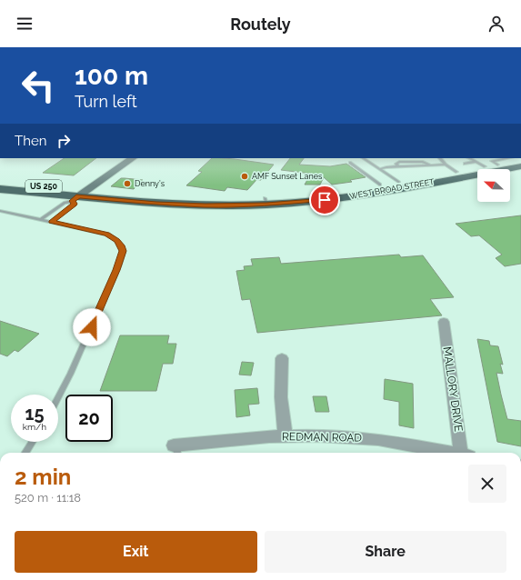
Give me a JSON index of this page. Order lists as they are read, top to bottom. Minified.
{"streets":{"main road":["US 250","WEST BROAD STREET"],"street":["MALLORY DRIVE","REDMAN ROAD"]},"places":["AMF Sunset Lanes","Denny's"],"north":"left","page":{"header":"Routely","turn":["100 m","Turn left"],"then":"Then","speed":"15 km/h","limit":"20","heading":["2 min","520 m · 11:18"],"buttons":["Exit","Share"]}}
